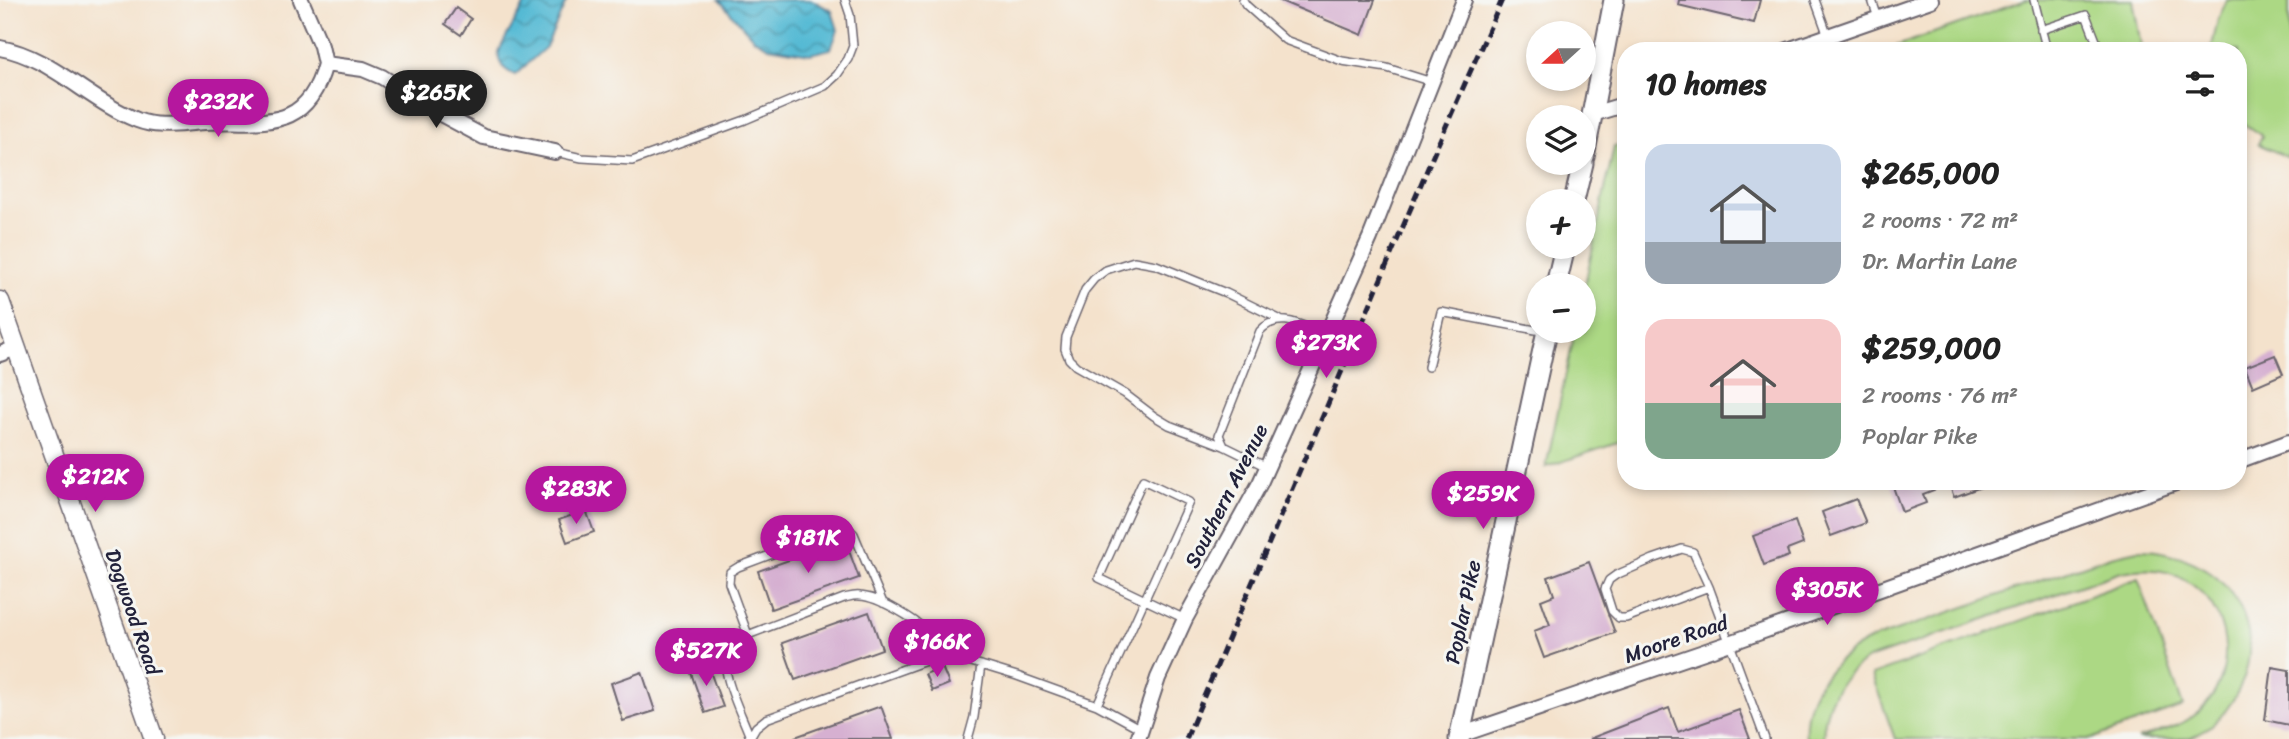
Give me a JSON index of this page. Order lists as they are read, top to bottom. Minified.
{"streets":{"main road":["Poplar Pike"],"street":["Southern Avenue","Dogwood Road","Moore Road"]},"crossings":[["Poplar Pike","Moore Road"]],"north":"left","page":{"map_buttons":["+","−"],"heading":"10 homes","price":["$265K","$232K","$273K","$212K","$283K","$259K","$181K","$305K","$166K","$527K"],"list":[{"name":"$265,000","note":"2 rooms · 72 m² · Dr. Martin Lane"},{"name":"$259,000","note":"2 rooms · 76 m² · Poplar Pike"}]}}
